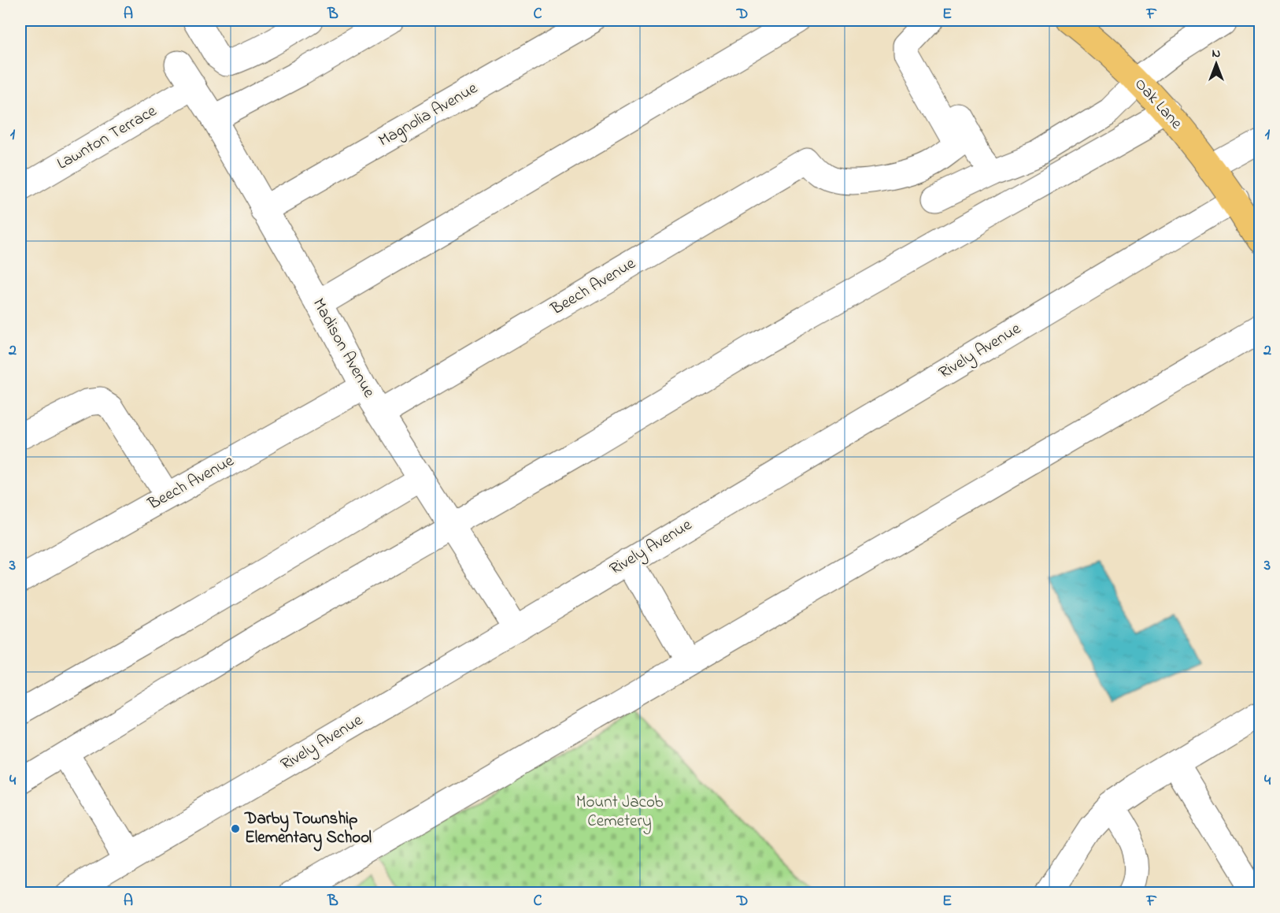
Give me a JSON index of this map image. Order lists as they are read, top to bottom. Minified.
{"streets":{"main road":["Oak Lane"],"street":["Magnolia Avenue","Lawnton Terrace","Beech Avenue","Madison Avenue","Rively Avenue"]},"crossings":[["Oak Lane","Rively Avenue"],["Magnolia Avenue","Madison Avenue"],["Lawnton Terrace","Madison Avenue"],["Beech Avenue","Madison Avenue"],["Madison Avenue","Rively Avenue"]],"parks":["Mount Jacob Cemetery"],"places":["Darby Township Elementary School"],"north":"top","grid":{"columns":["A","B","C","D","E","F"],"rows":["1","2","3","4"]}}
